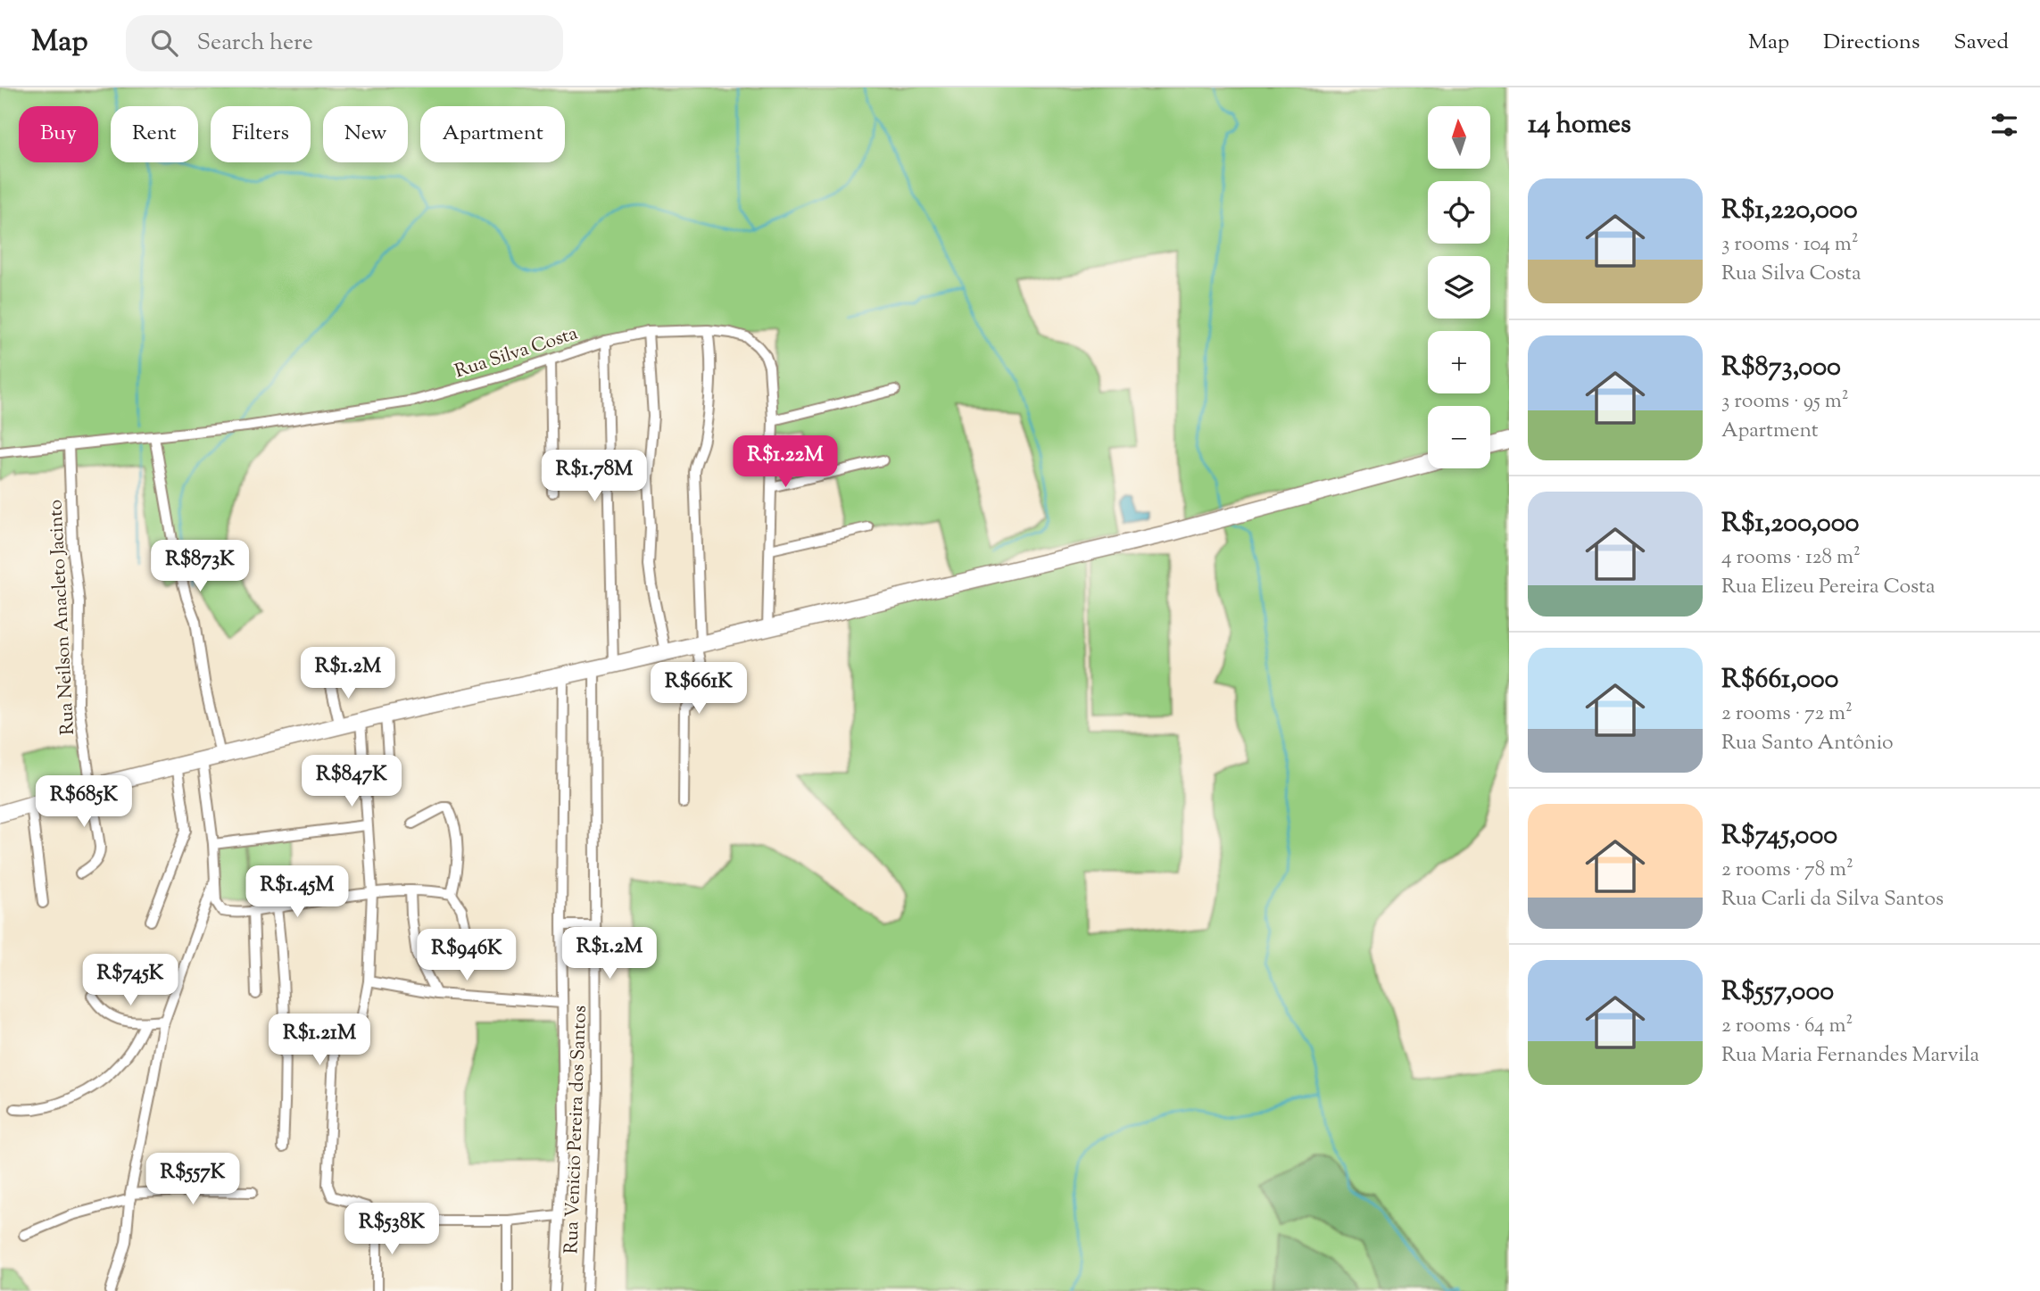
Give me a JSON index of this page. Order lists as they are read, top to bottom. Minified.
{"streets":{"street":["Rua Silva Costa","Rua Neilson Anacleto Jacinto","Rua Venicio Pereira dos Santos"]},"crossings":[["Rua Silva Costa","Rua Neilson Anacleto Jacinto"]],"north":"top","page":{"header":"Map","search":"Search here","nav":["Map","Directions","Saved"],"heading":"14 homes","map_buttons":["+","−"],"chip":["Buy","Rent","Filters","New","Apartment"],"list":[{"name":"R$1,220,000","note":"3 rooms · 104 m² · Rua Silva Costa"},{"name":"R$873,000","note":"3 rooms · 95 m² · Apartment"},{"name":"R$1,200,000","note":"4 rooms · 128 m² · Rua Elizeu Pereira Costa"},{"name":"R$661,000","note":"2 rooms · 72 m² · Rua Santo Antônio"},{"name":"R$745,000","note":"2 rooms · 78 m² · Rua Carli da Silva Santos"},{"name":"R$557,000","note":"2 rooms · 64 m² · Rua Maria Fernandes Marvila"}],"price":["R$1.22M","R$1.78M","R$873K","R$1.2M","R$661K","R$847K","R$685K","R$1.45M","R$1.2M","R$946K","R$745K","R$1.21M","R$557K","R$538K"]}}
